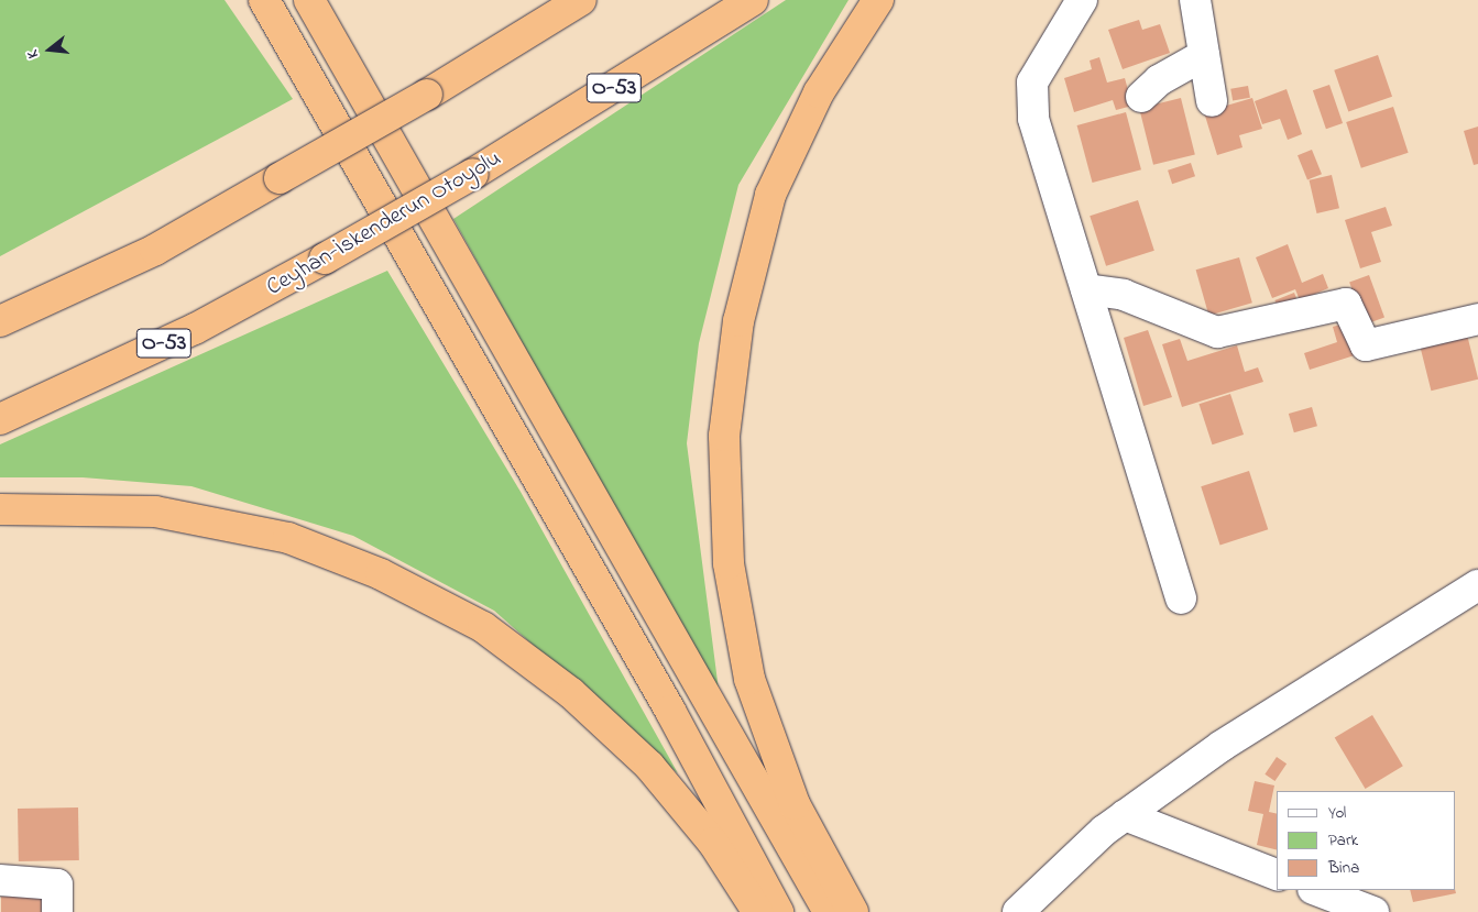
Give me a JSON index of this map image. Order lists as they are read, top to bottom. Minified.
{"streets":{"highway":["O-53","Ceyhan-İskenderun Otoyolu"]},"legend":["Yol","Park","Bina"],"north":"left"}
